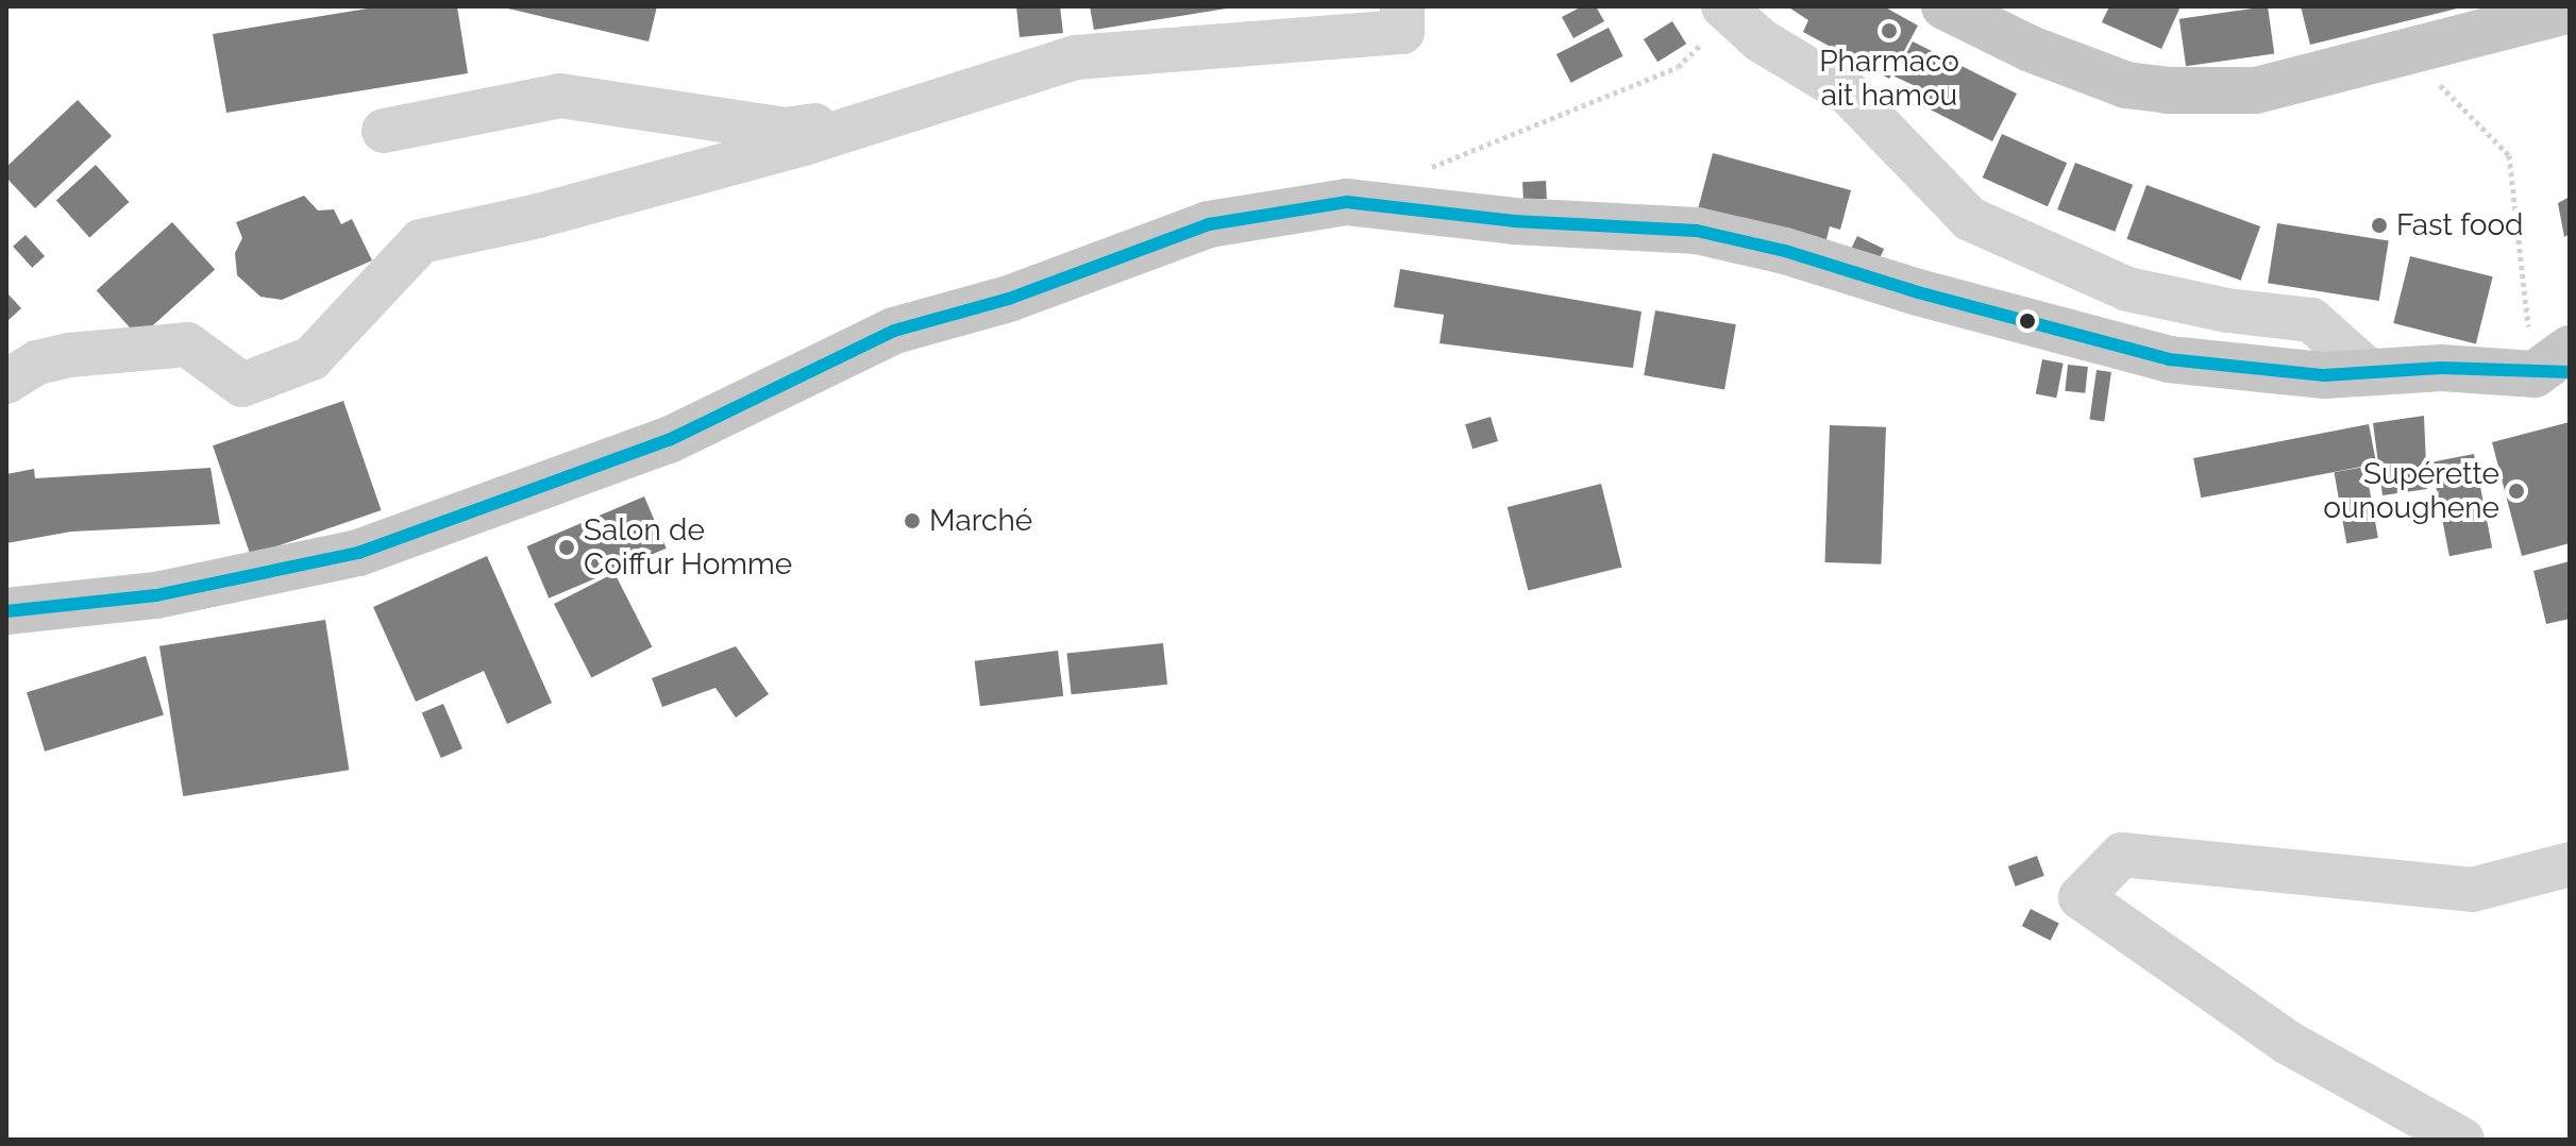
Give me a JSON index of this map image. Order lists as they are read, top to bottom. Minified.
{"places":["Pharmaco ait hamou","Fast food","Supérette ounoughene","Marché","Salon de Coiffur Homme"]}
